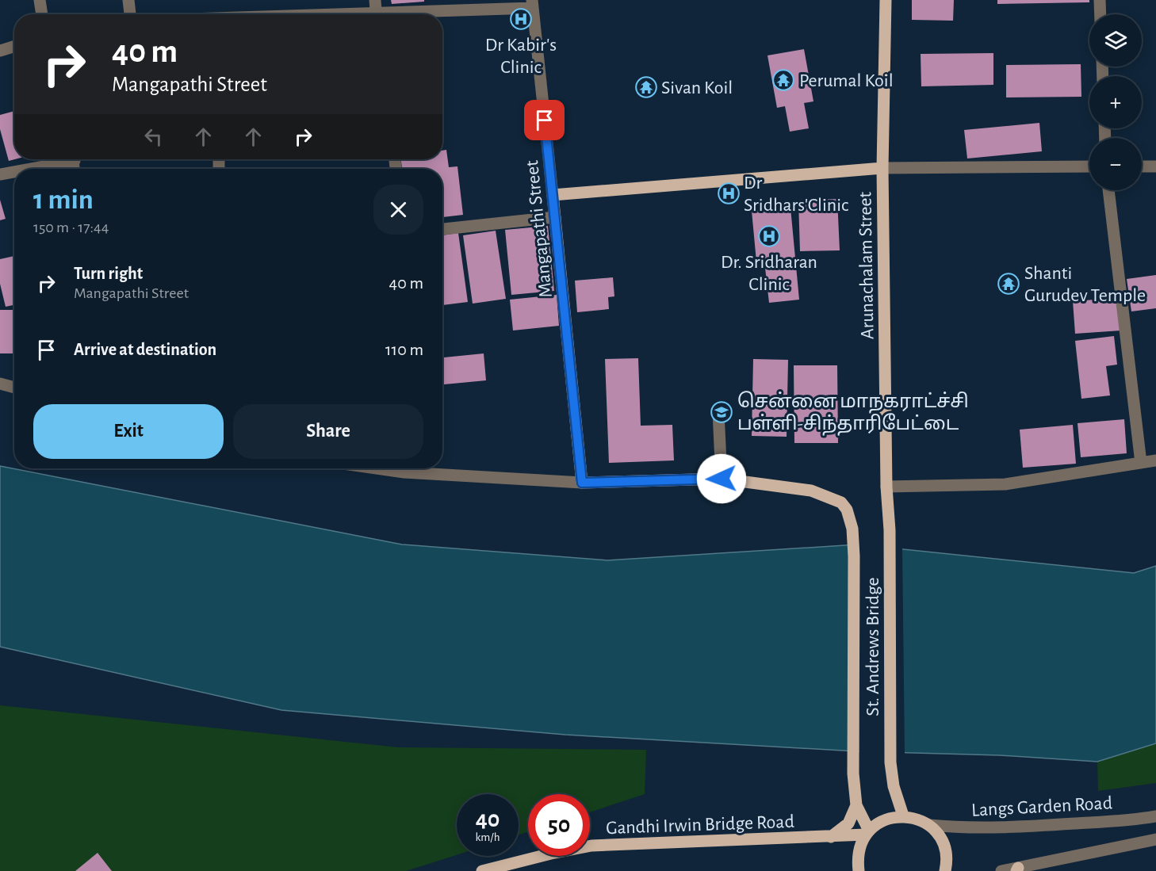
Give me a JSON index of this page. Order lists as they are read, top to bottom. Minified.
{"streets":{"main road":["Mangapathi Street","Arunachalam Street","St. Andrews Bridge","Gandhi Irwin Bridge Road"],"street":["Langs Garden Road"]},"crossings":[["Arunachalam Street","St. Andrews Bridge"]],"places":{"hospital":["Dr Kabir's Clinic","Dr Sridhars'Clinic","Dr. Sridharan Clinic"],"temple":["Perumal Koil","Sivan Koil","Shanti Gurudev Temple"],"school or university":["சென்னை மாநகராட்ச்சி பள்ளி-சிந்தாரிபேட்டை"]},"page":{"map_buttons":["+","−"],"turn":["40 m","Mangapathi Street"],"heading":["1 min","150 m · 17:44"],"list":[{"name":"Turn right","note":"Mangapathi Street","value":"40 m"},{"name":"Arrive at destination","value":"110 m"}],"buttons":["Exit","Share"],"speed":"40 km/h","limit":"50"}}
